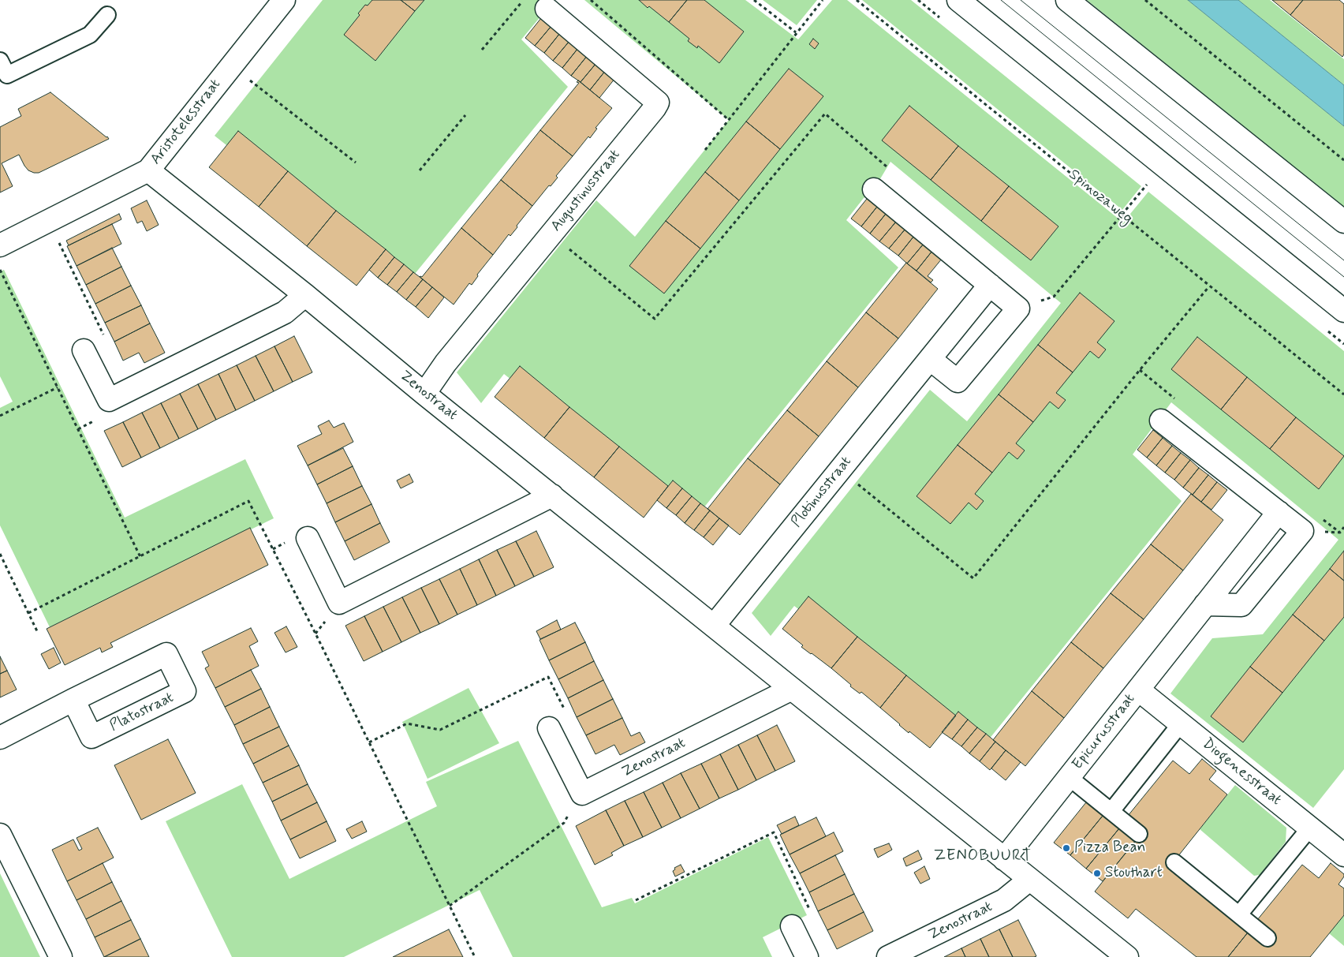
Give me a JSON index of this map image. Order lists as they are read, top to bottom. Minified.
{"streets":{"street":["Aristotelesstraat","Augustinusstraat","Zenostraat","Plotinusstraat","Platostraat","Epicurusstraat","Diogenesstraat"],"path":["Spinozaweg"]},"crossings":[["Aristotelesstraat","Zenostraat"],["Augustinusstraat","Zenostraat"],["Zenostraat","Plotinusstraat"],["Zenostraat","Epicurusstraat"],["Epicurusstraat","Diogenesstraat"]],"districts":["ZENOBUURT"],"places":["Pizza Bean","Stouthart"]}
